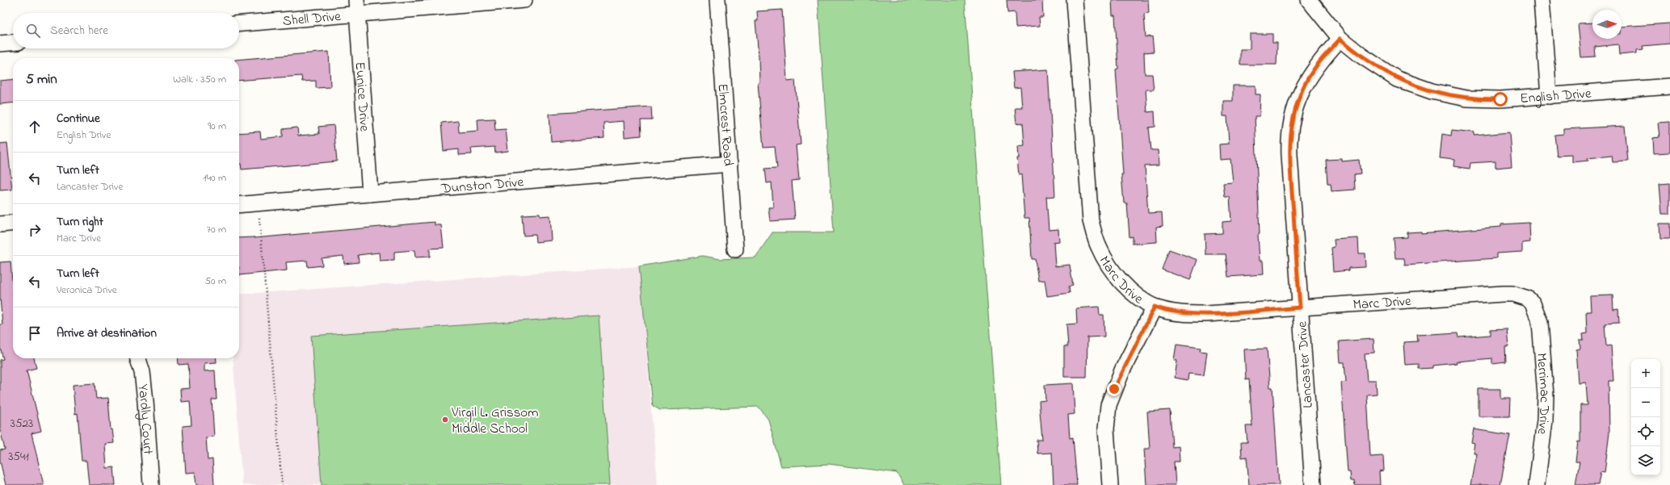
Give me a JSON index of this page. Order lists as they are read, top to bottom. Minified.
{"streets":{"street":["Shell Drive","English Drive","Eunice Drive","Elmcrest Road","Dunston Drive","Marc Drive","Lancaster Drive","Merrimac Drive","Yardly Court"]},"crossings":[["Shell Drive","Eunice Drive"],["English Drive","Lancaster Drive"],["Eunice Drive","Dunston Drive"],["Elmcrest Road","Dunston Drive"],["Marc Drive","Lancaster Drive"],["Marc Drive","Merrimac Drive"]],"places":["Virgil L. Grissom Middle School"],"house_numbers":["3523","3541"],"north":"right","page":{"search":"Search here","heading":["5 min","Walk · 350 m"],"list":[["Continue","English Drive","90 m"],["Turn left","Lancaster Drive","140 m"],["Turn right","Marc Drive","70 m"],["Turn left","Veronica Drive","50 m"],"Arrive at destination"],"map_buttons":["+","−"]}}
